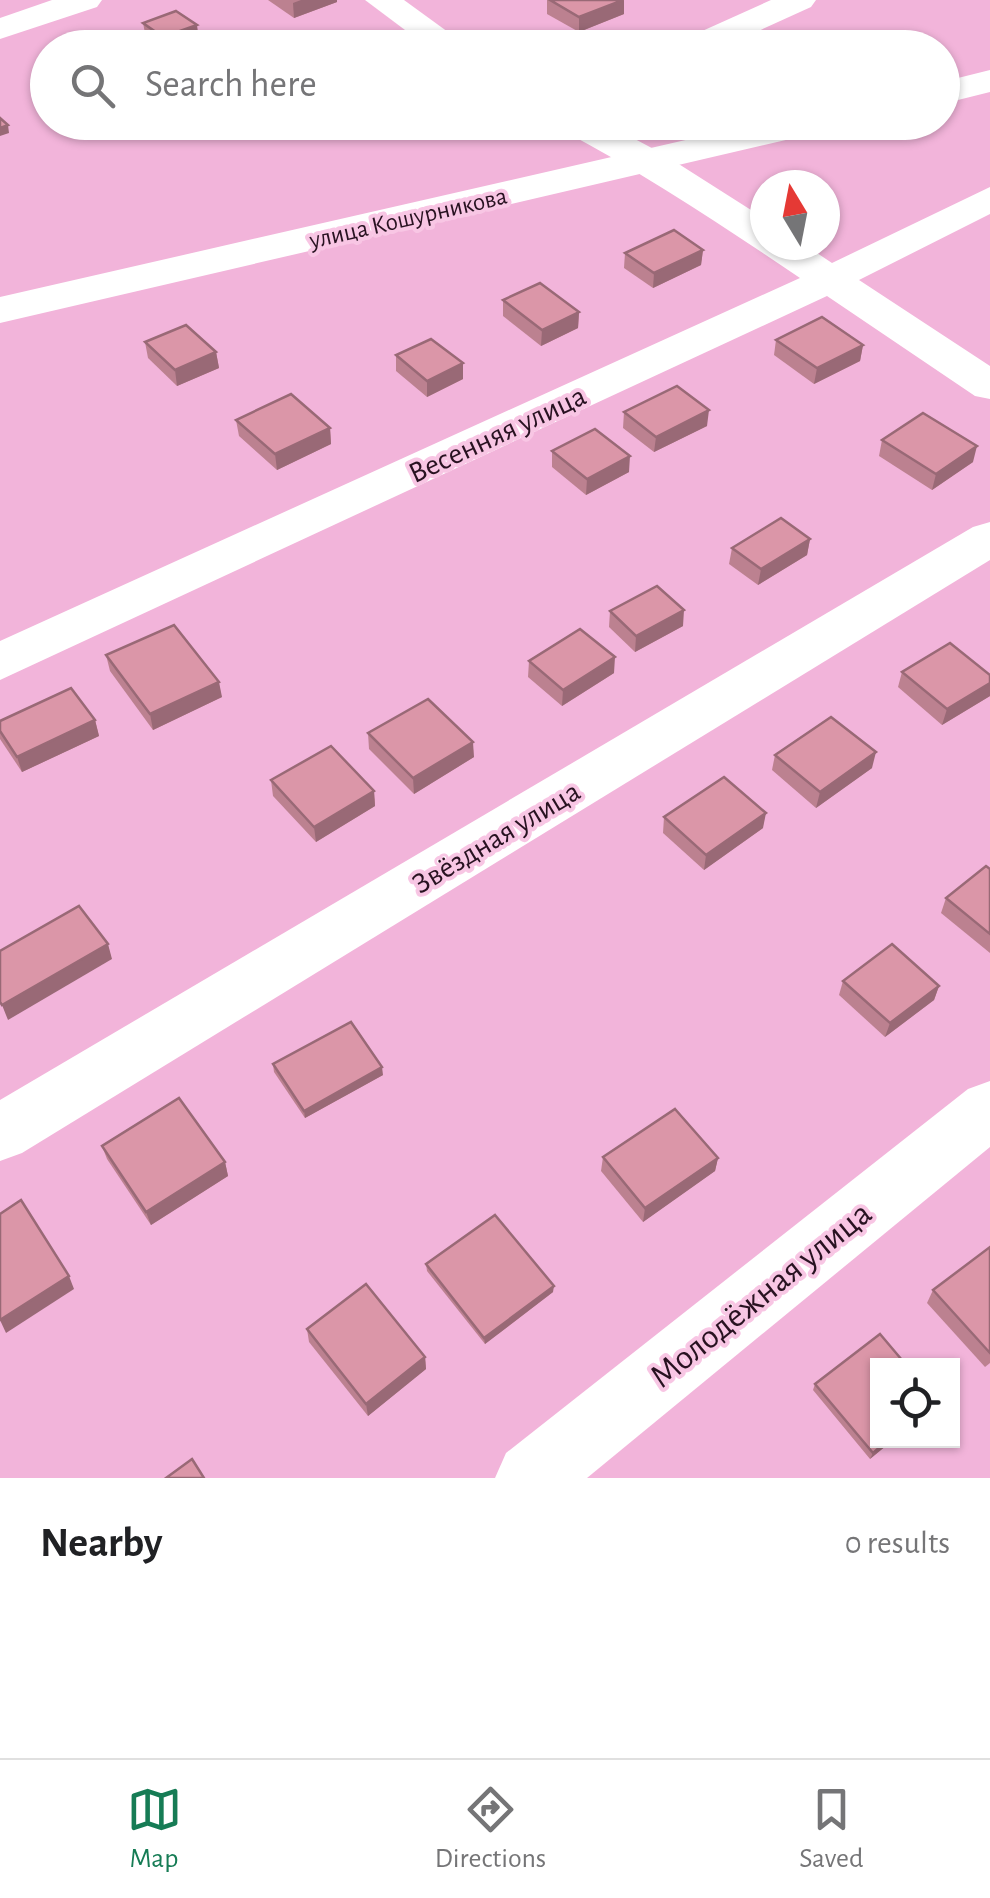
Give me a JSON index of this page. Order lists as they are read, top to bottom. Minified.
{"streets":{"main road":["улица Кошурникова"],"street":["Весенняя улица","Звёздная улица","Молодёжная улица"]},"north":"top","page":{"search":"Search here","heading":["Nearby","0 results"],"nav":["Map","Directions","Saved"]}}
